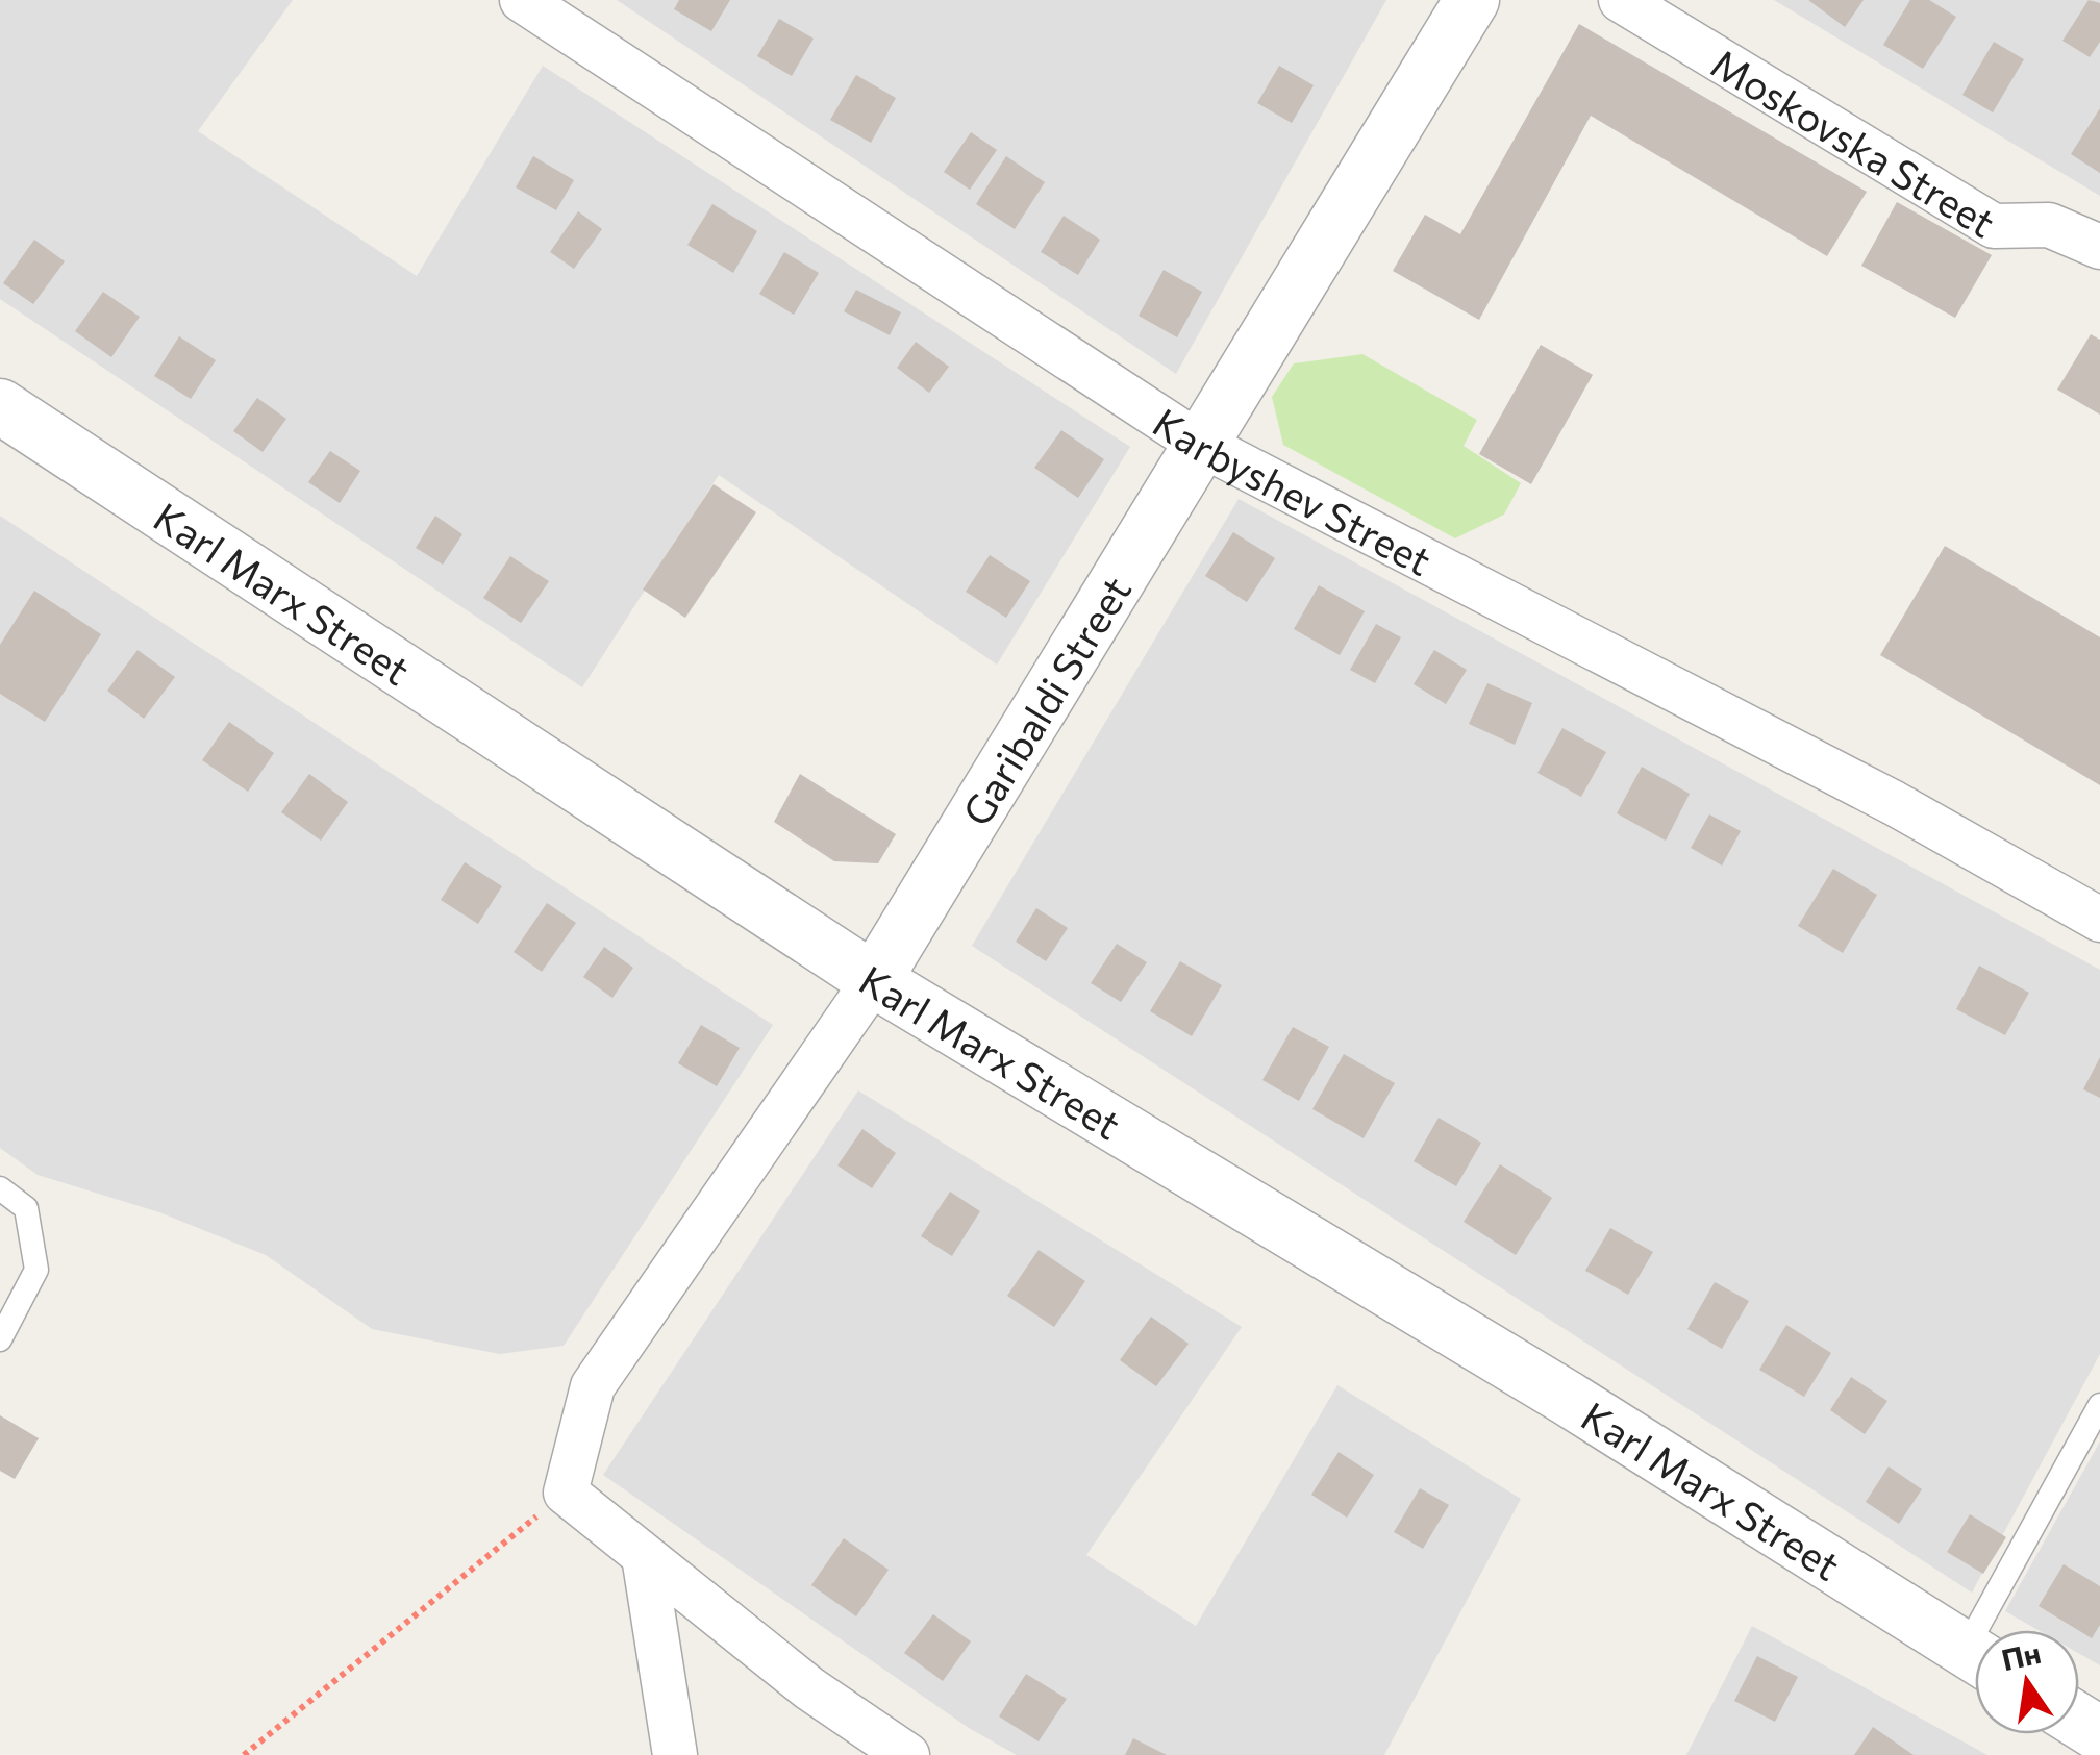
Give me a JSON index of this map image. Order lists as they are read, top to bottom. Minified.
{"streets":{"street":["Moskovska Street","Karbyshev Street","Karl Marx Street","Garibaldi Street"]},"crossings":[["Karbyshev Street","Garibaldi Street"],["Karl Marx Street","Garibaldi Street"]],"north":"top"}
